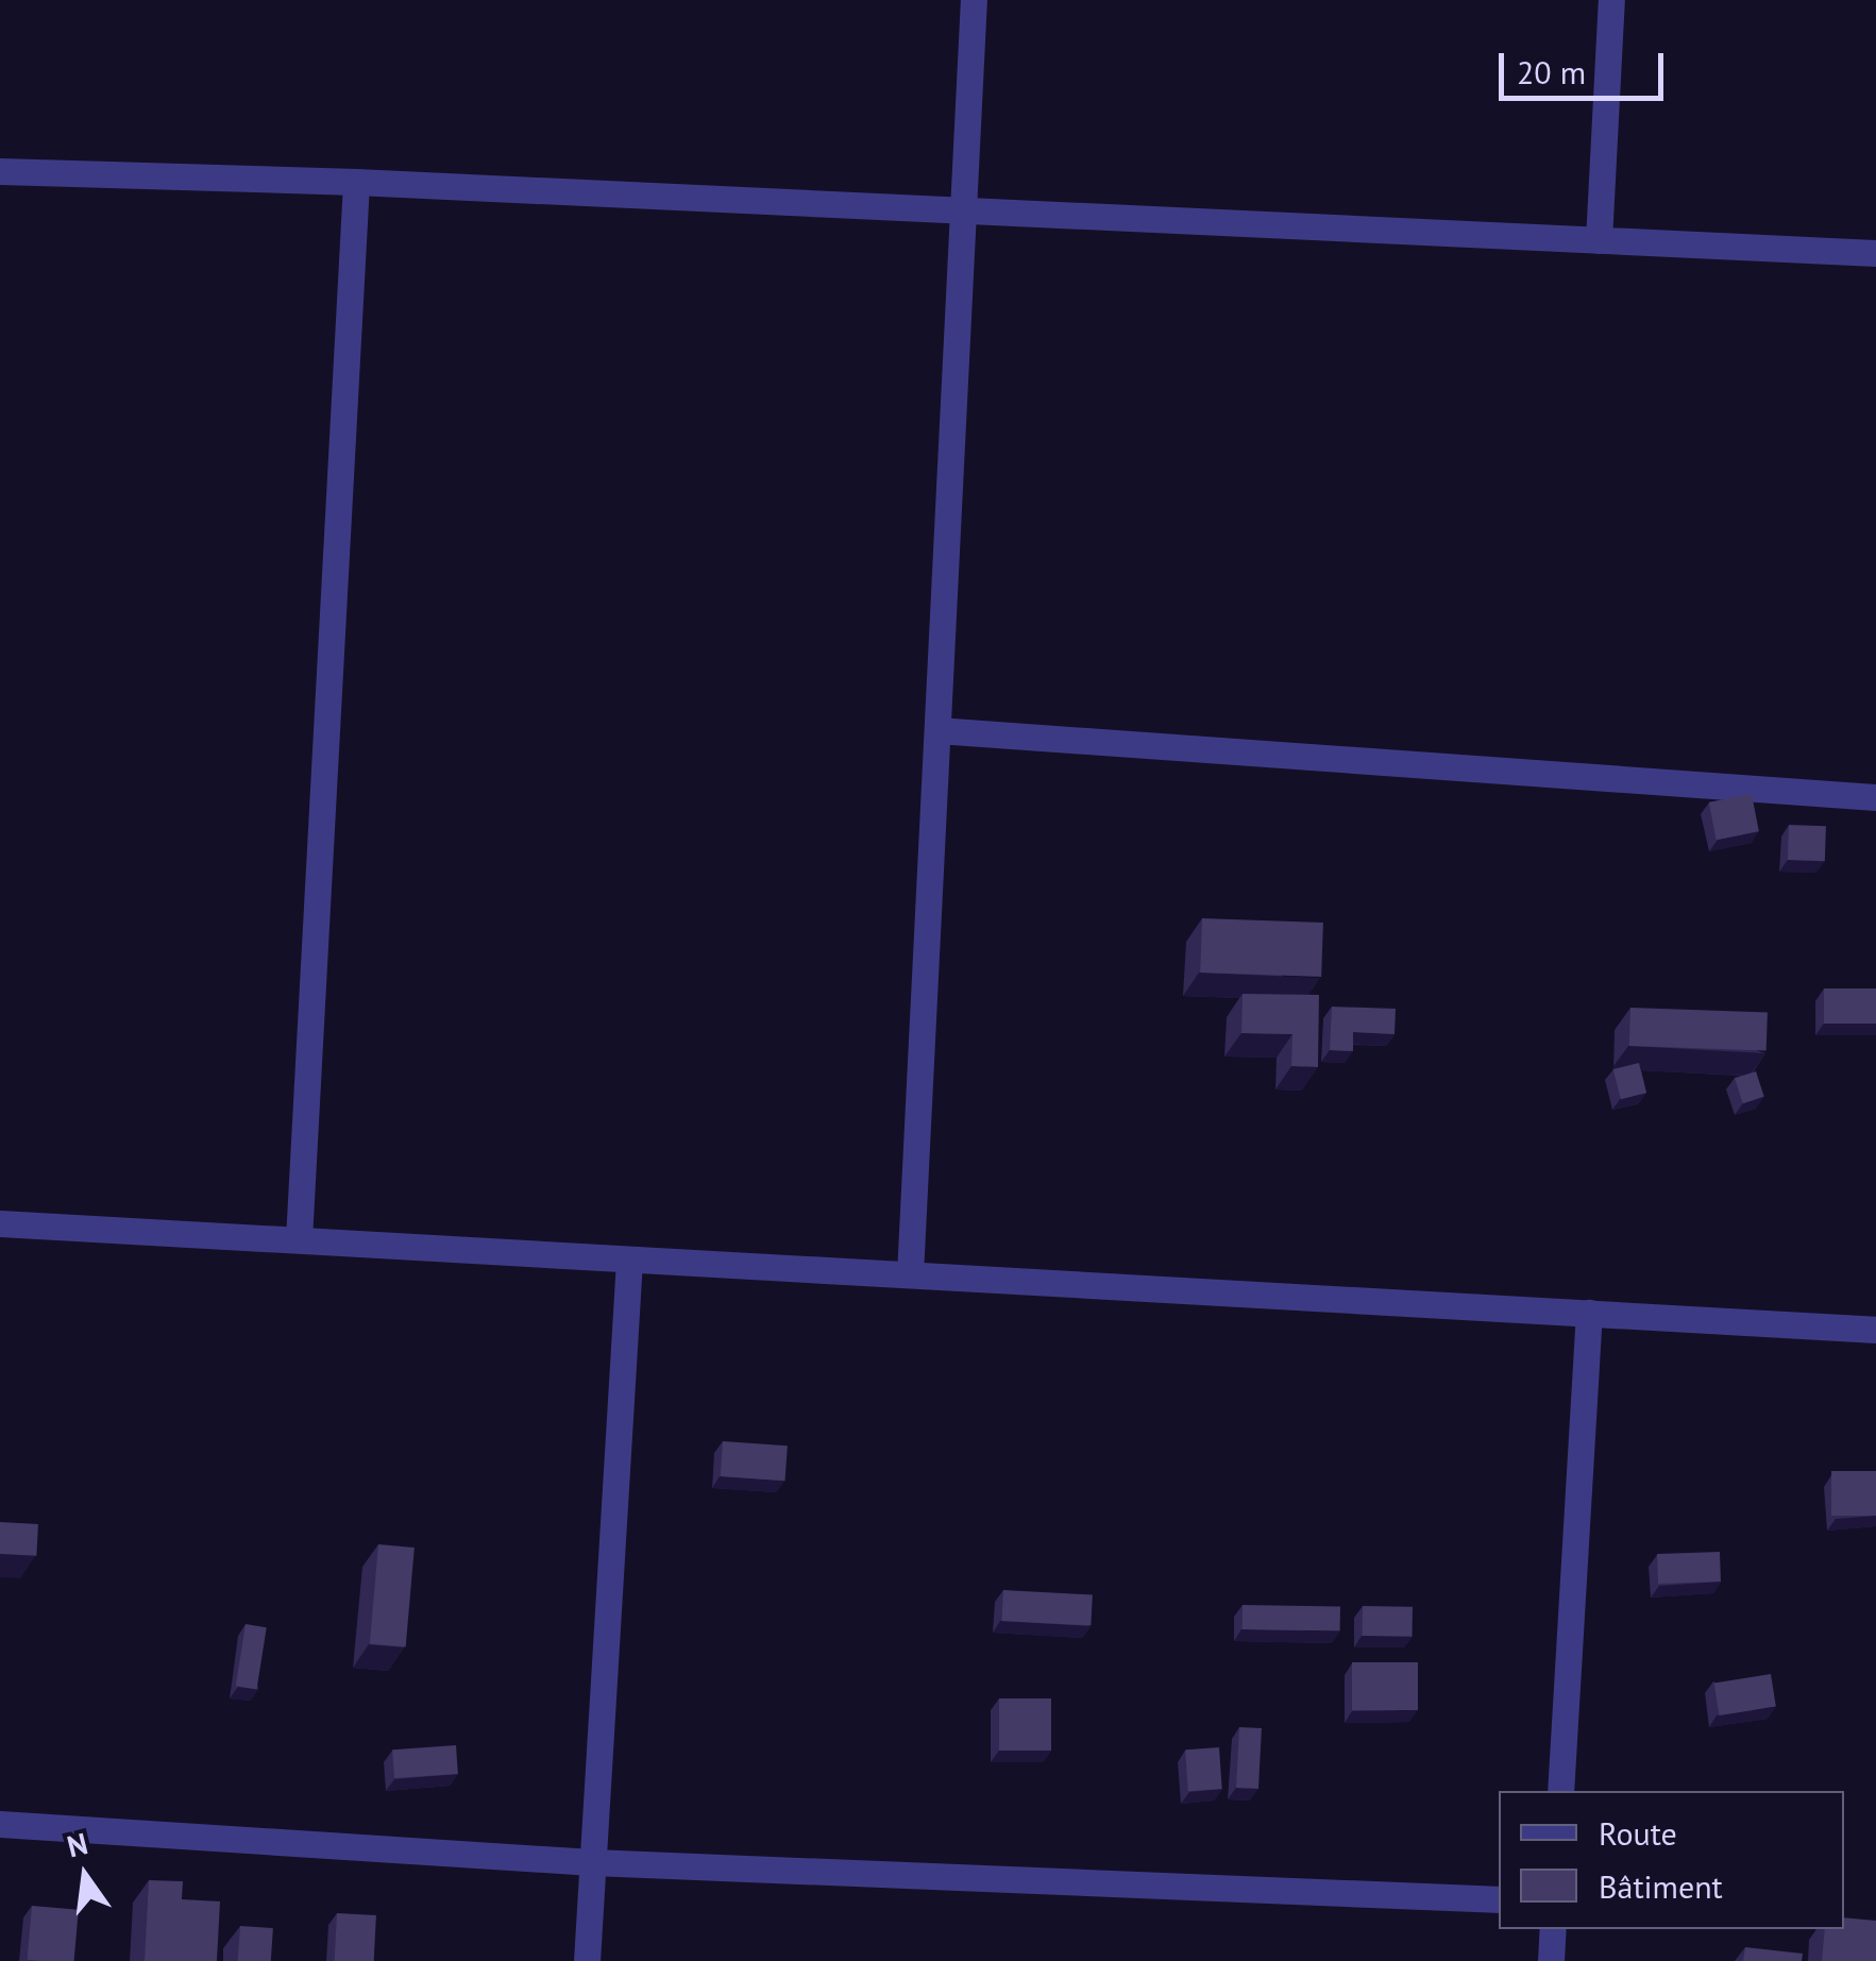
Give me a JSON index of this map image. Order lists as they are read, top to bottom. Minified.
{"legend":["Route","Bâtiment"],"scale_bar":"20 m","north":"top"}
